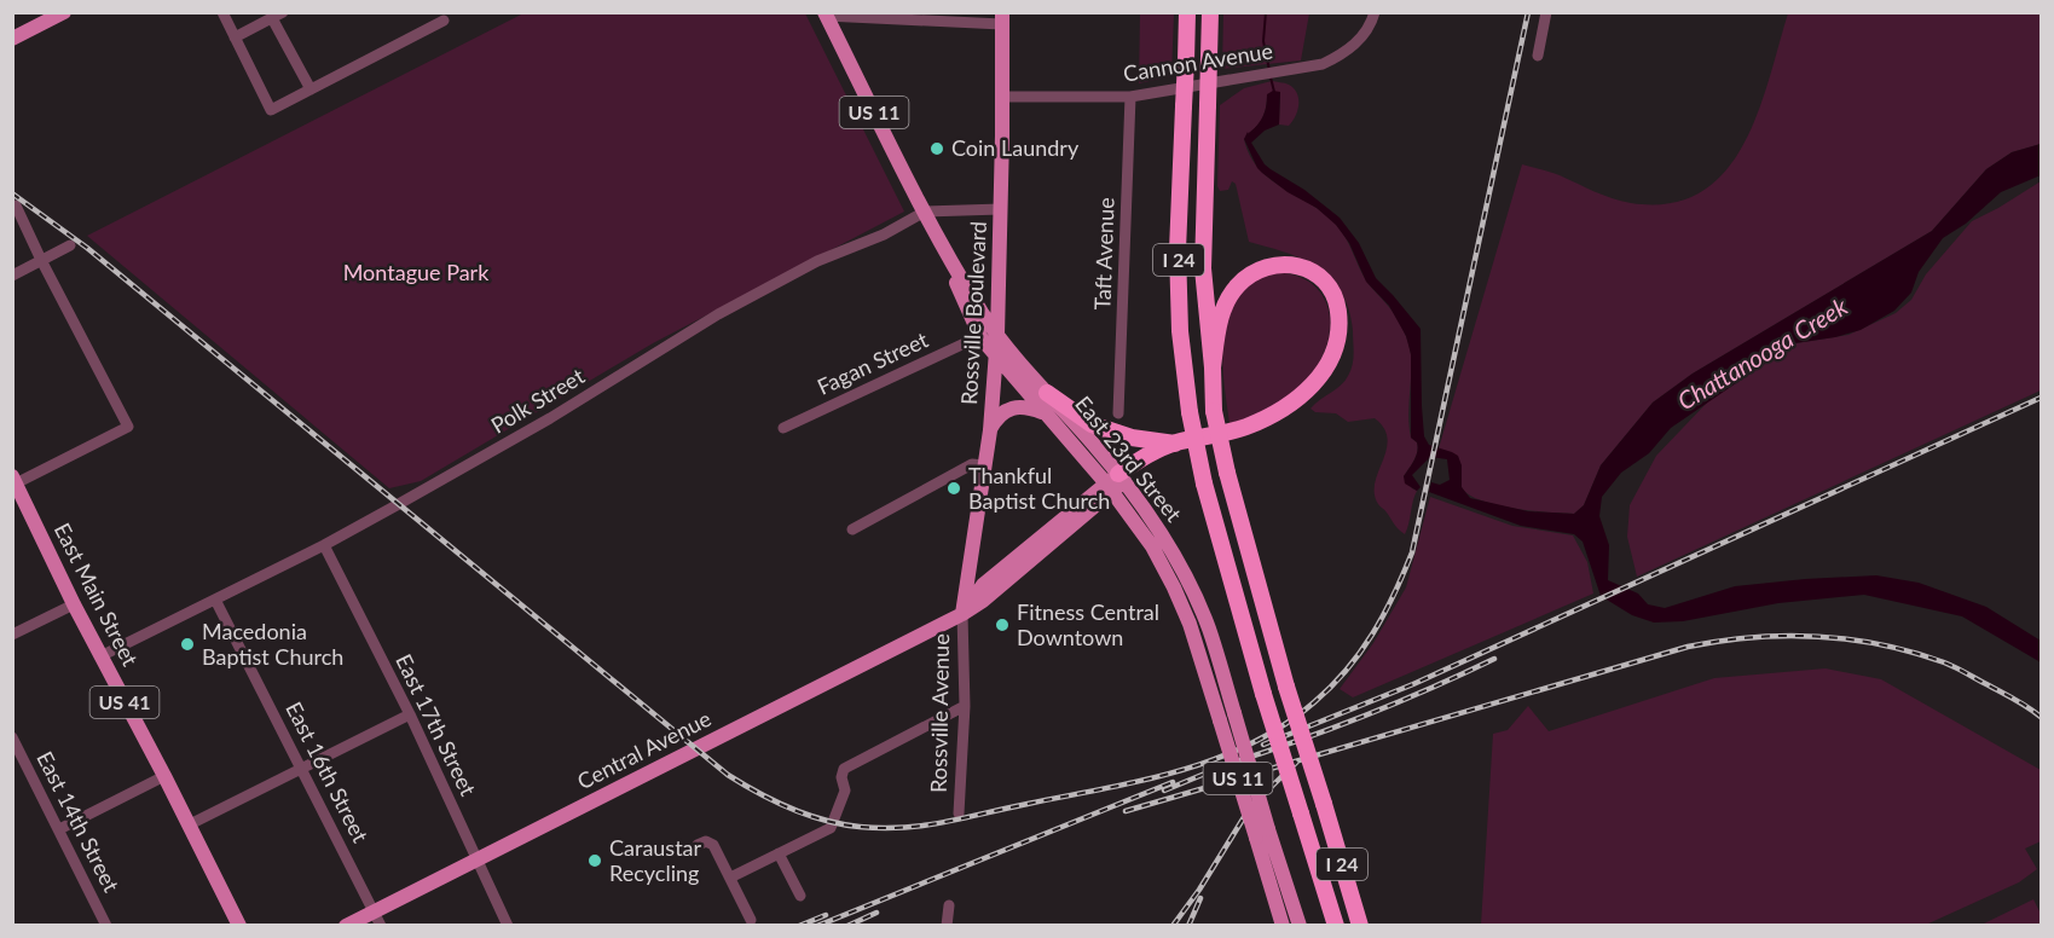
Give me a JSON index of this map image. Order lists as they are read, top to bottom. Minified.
{"streets":{"highway":["I 24"],"main road":["US 11","Rossville Boulevard","East 23rd Street","East Main Street","US 41","Central Avenue"],"street":["Cannon Avenue","Taft Avenue","Fagan Street","Polk Street","Rossville Avenue","East 17th Street","East 16th Street","East 14th Street"]},"crossings":[["Cannon Avenue","Taft Avenue"],["Cannon Avenue","Rossville Boulevard"],["Rossville Boulevard","Polk Street"],["Rossville Boulevard","East 23rd Street"],["Rossville Boulevard","Rossville Avenue"],["Rossville Boulevard","Central Avenue"],["Fagan Street","East 23rd Street"],["Polk Street","East 23rd Street"],["Polk Street","East Main Street"],["Polk Street","East 17th Street"],["Polk Street","East 16th Street"],["East 23rd Street","Central Avenue"],["Rossville Avenue","Central Avenue"],["East 17th Street","Central Avenue"],["Central Avenue","East 16th Street"]],"water":["Chattanooga Creek"],"parks":["Montague Park"],"places":["Coin Laundry","Thankful Baptist Church","Fitness Central Downtown","Macedonia Baptist Church","Caraustar Recycling"]}
